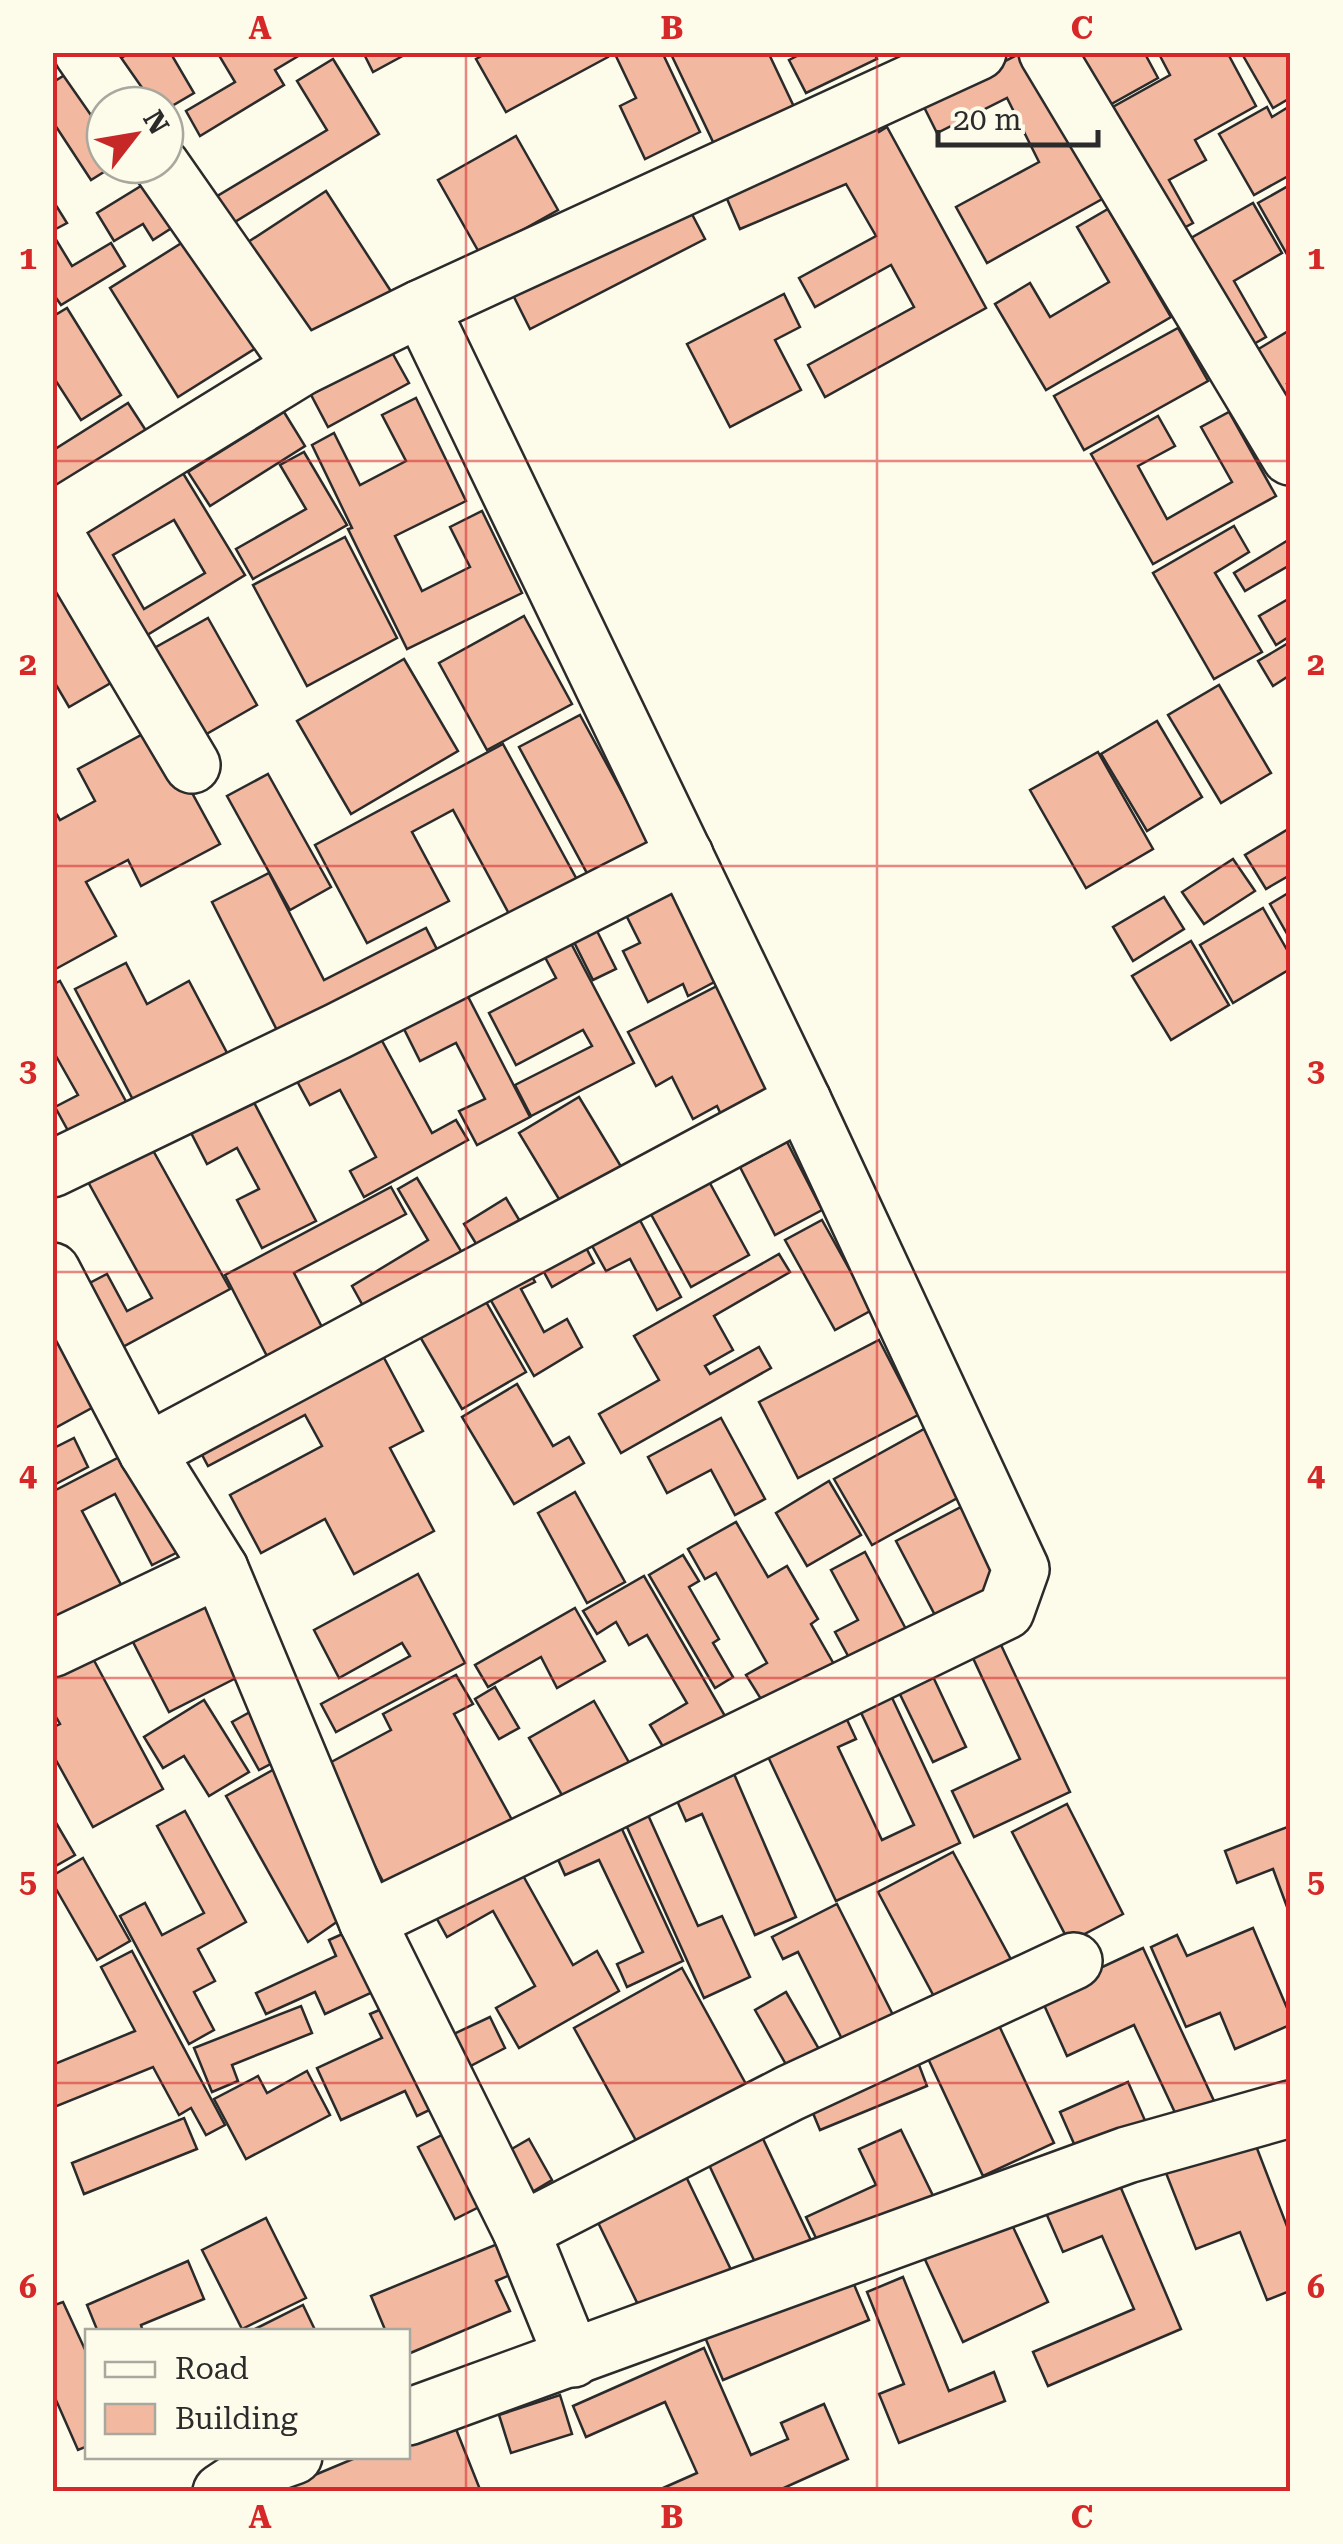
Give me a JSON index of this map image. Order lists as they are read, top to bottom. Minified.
{"legend":["Road","Building"],"scale_bar":"20 m","north":"top right","grid":{"columns":["A","B","C"],"rows":["1","2","3","4","5","6"]}}
